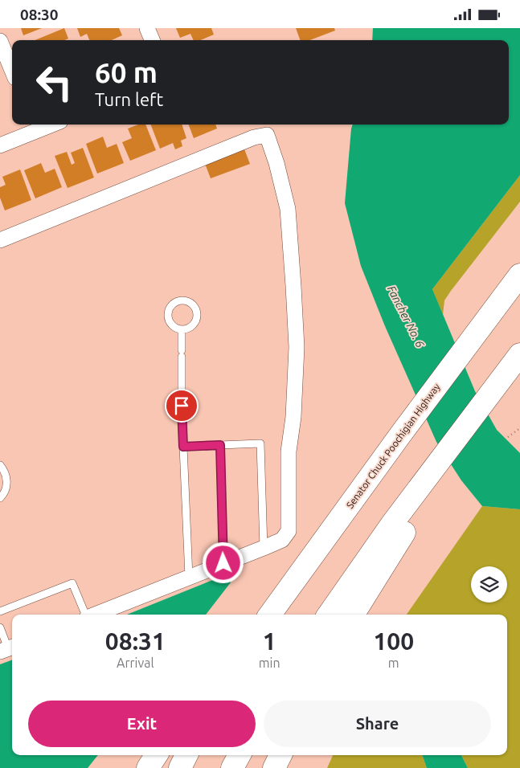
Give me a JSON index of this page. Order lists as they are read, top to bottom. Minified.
{"streets":{"highway":["Senator Chuck Poochigian Highway"]},"water":["Fancher No. 6"],"page":{"status":"08:30","turn":["60 m","Turn left"],"eta":["08:31","Arrival","1","min","100","m"],"buttons":["Exit","Share"]}}
